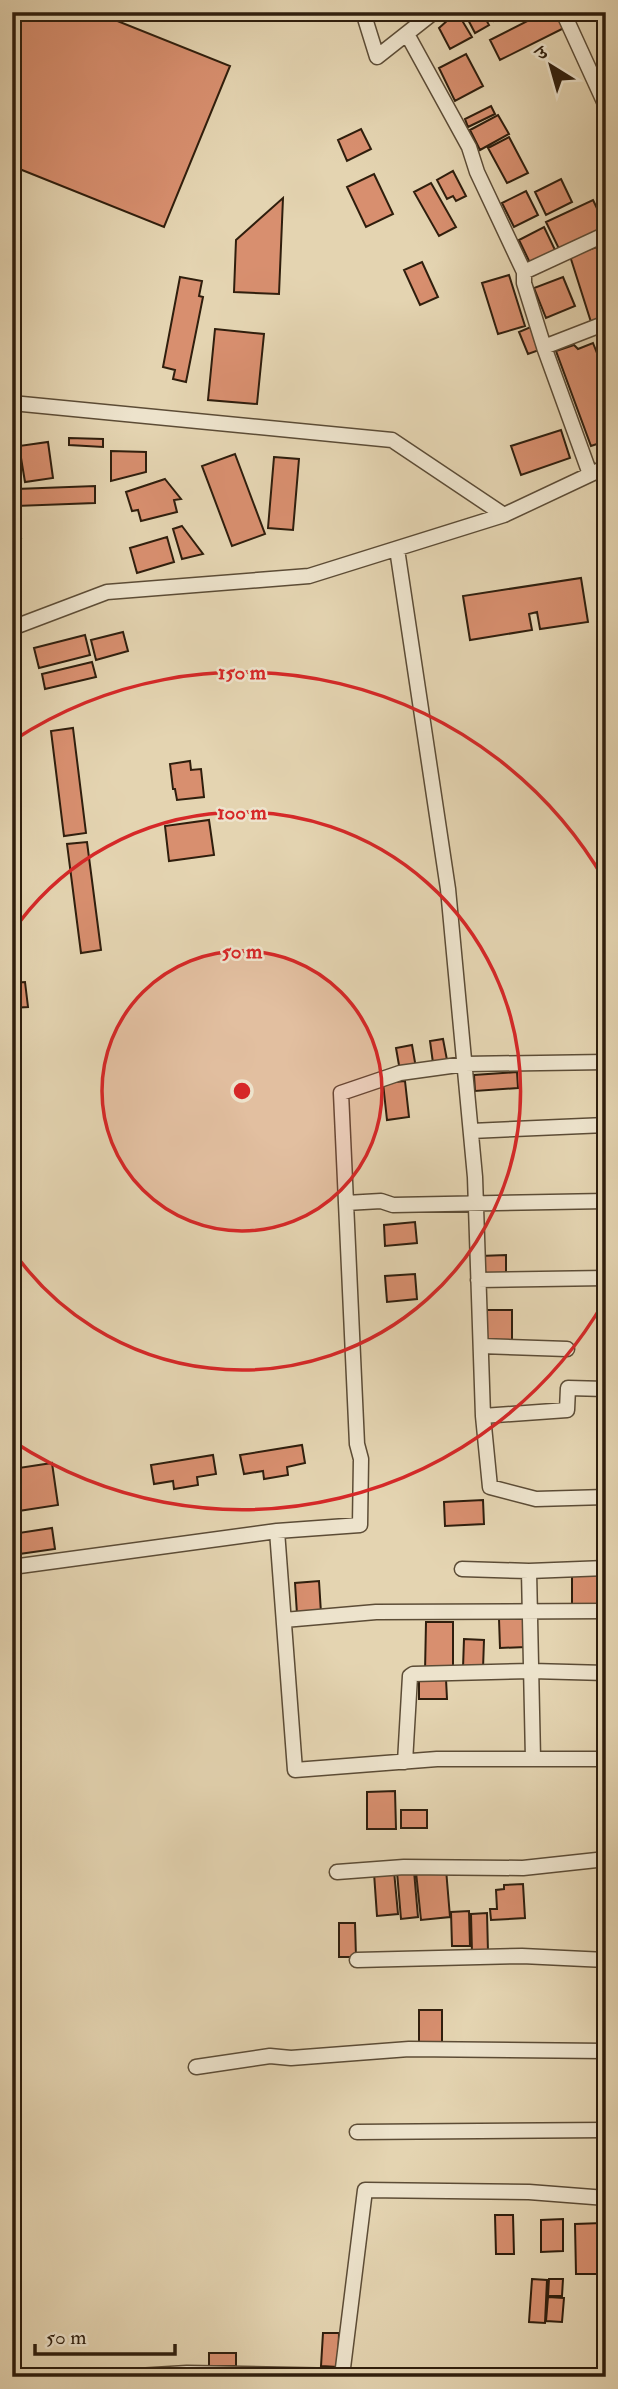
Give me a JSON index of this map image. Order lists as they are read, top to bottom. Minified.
{"scale_bar":"50 m","north":"top left","rings":["150 m","100 m","50 m"]}
